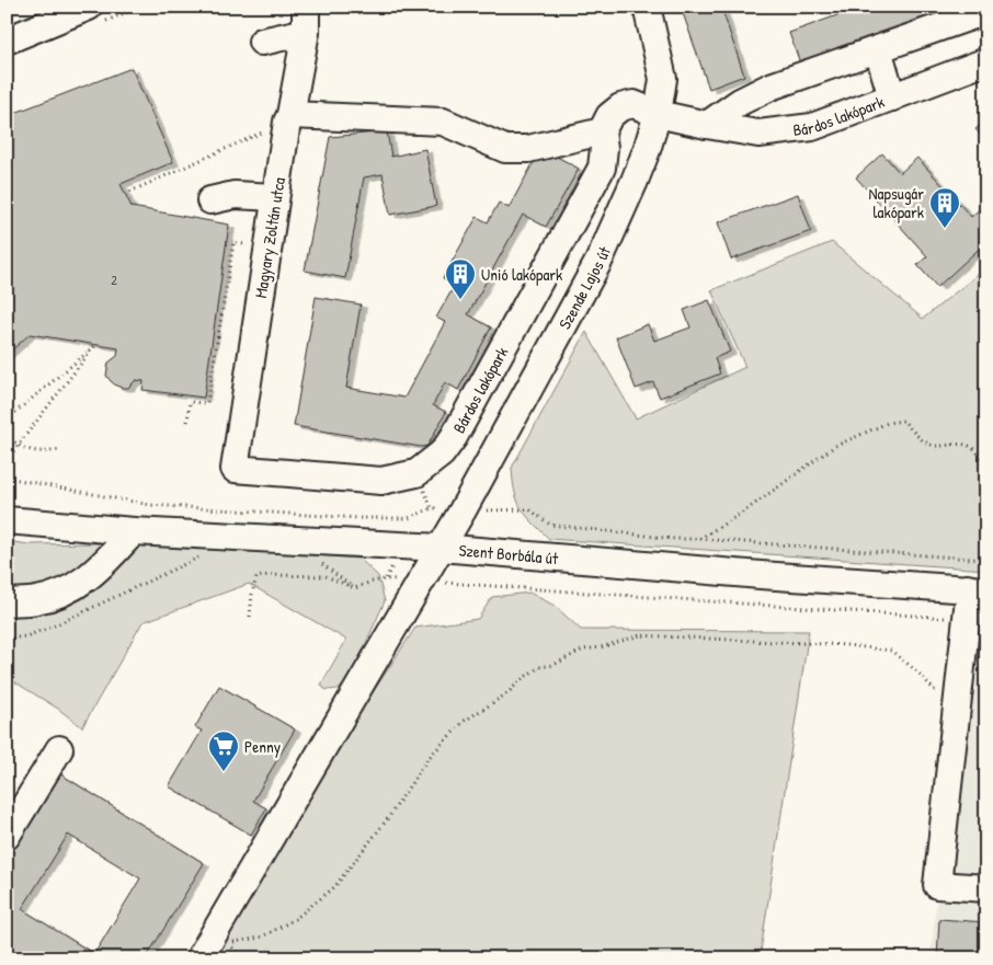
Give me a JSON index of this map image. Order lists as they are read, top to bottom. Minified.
{"streets":{"street":["Bárdos lakópark","Magyary Zoltán utca","Szende Lajos út","Szent Borbála út"]},"crossings":[["Bárdos lakópark","Magyary Zoltán utca"],["Bárdos lakópark","Szende Lajos út"],["Szende Lajos út","Szent Borbála út"]],"places":{"building":["Napsugár lakópark","Unió lakópark"],"supermarket":["Penny"]},"house_numbers":["2"]}
